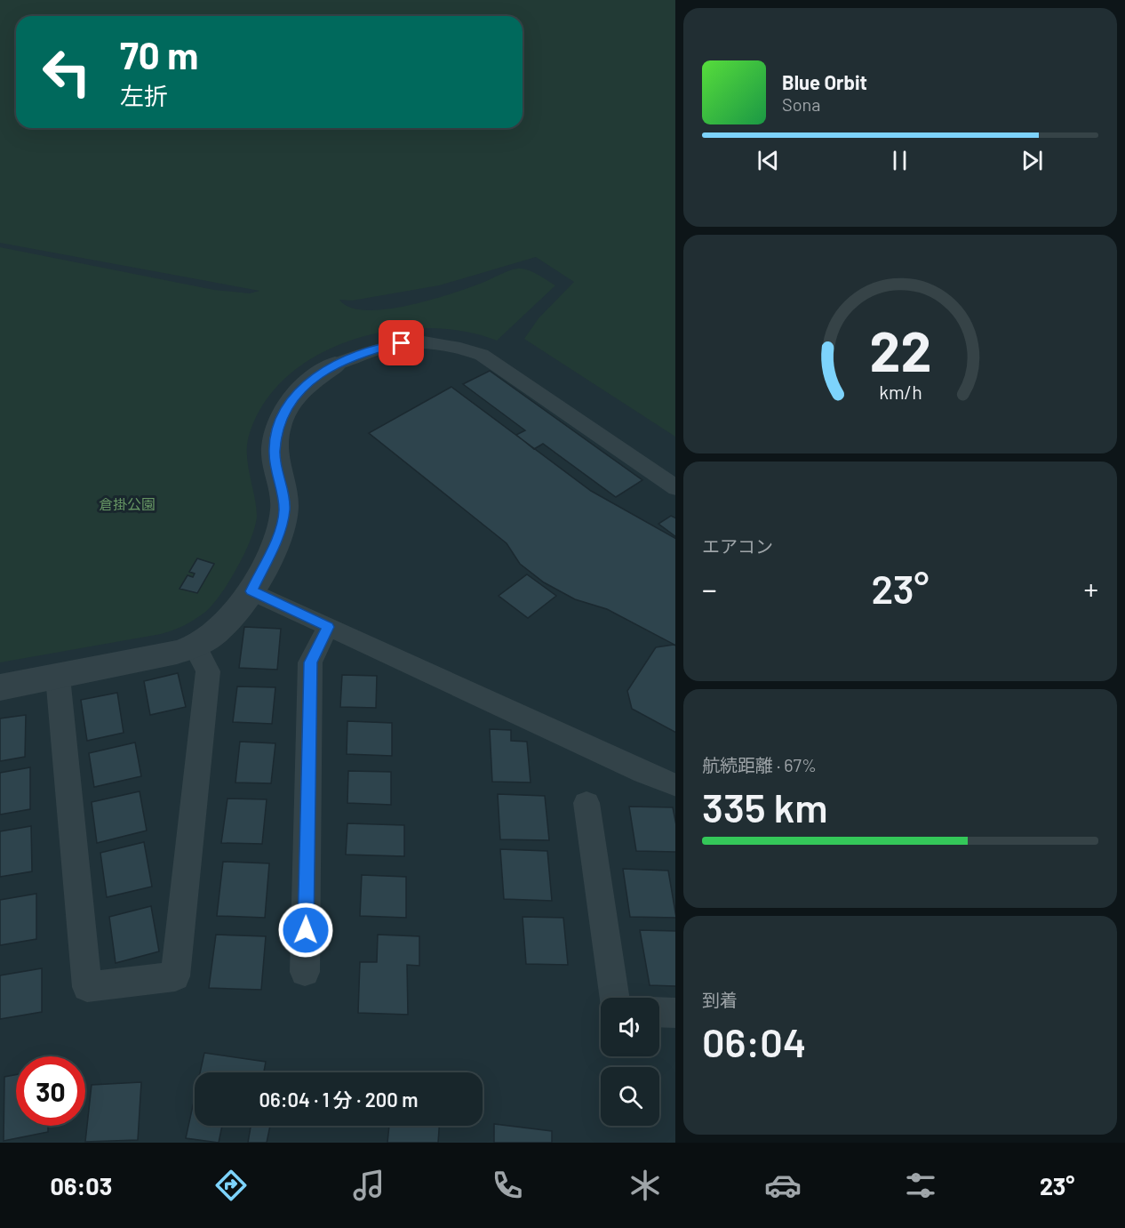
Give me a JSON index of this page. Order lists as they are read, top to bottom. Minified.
{"parks":["倉掛公園"],"page":{"turn":["70 m","左折"],"song":["Blue Orbit","Sona"],"tile":["エアコン",["航続距離 · 67%","335 km"],["到着","06:04"]],"heat":["−","23°","+"],"limit":"30","trip":"06:04 · 1 分 · 200 m","tabs":["06:03","23°"],"gauge":["22","km/h"]}}
